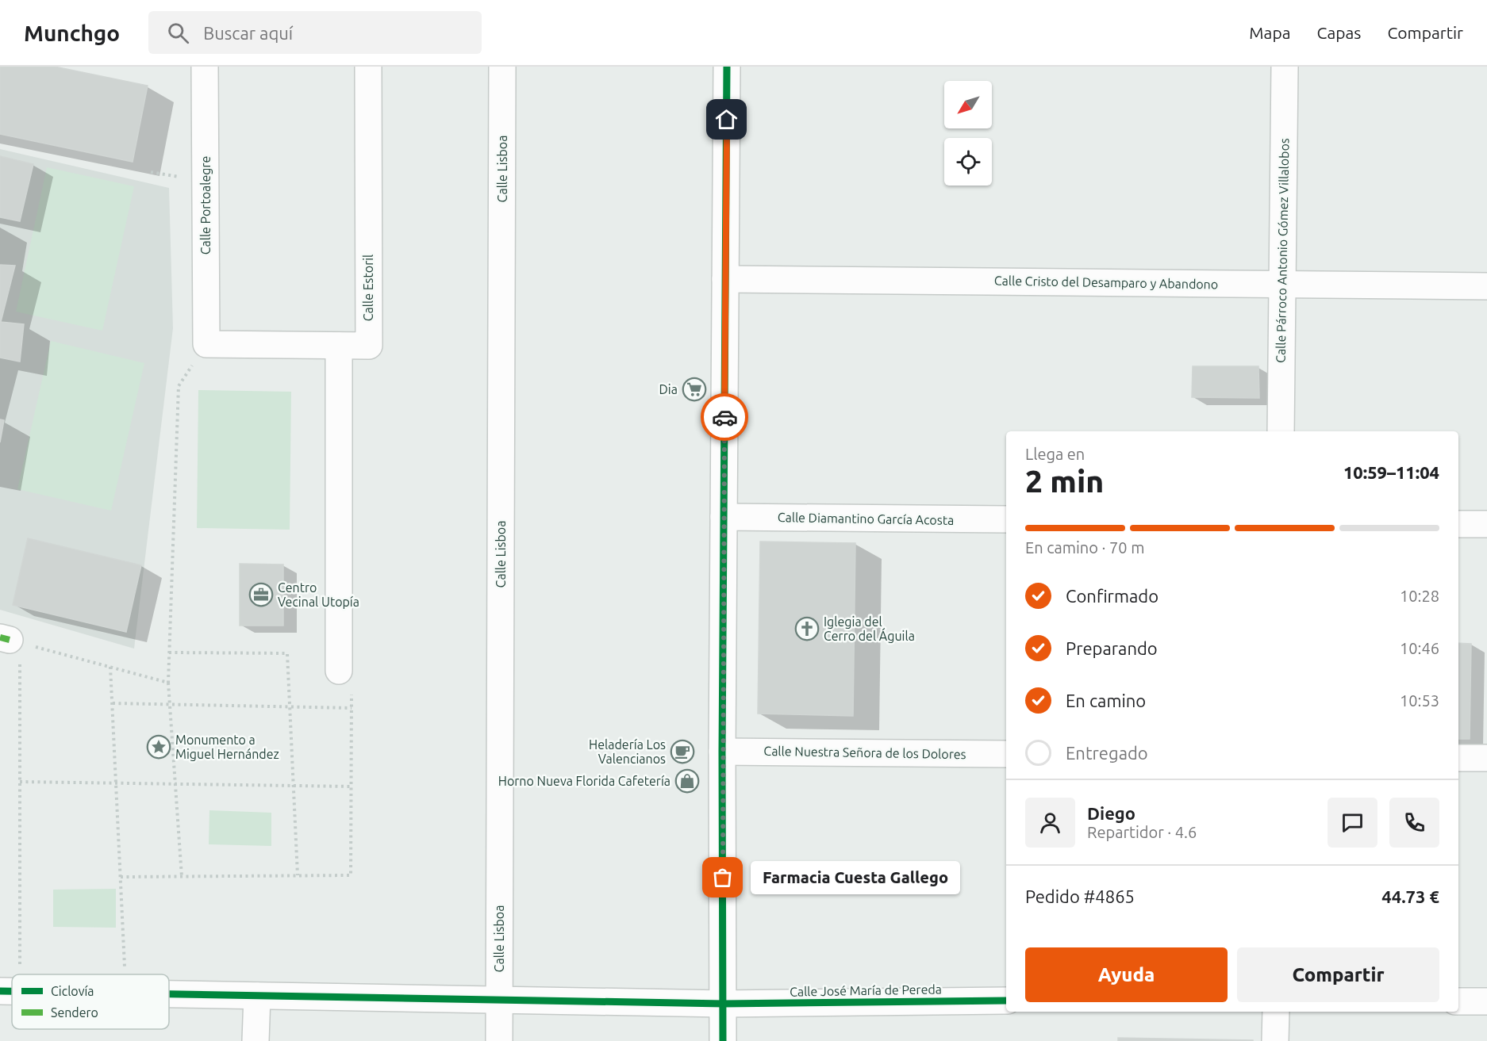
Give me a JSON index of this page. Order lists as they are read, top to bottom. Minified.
{"streets":{"street":["Calle Lisboa","Calle Portoalegre","Calle Párroco Antonio Gómez Villalobos","Calle Cristo del Desamparo y Abandono","Calle Estoril","Calle Diamantino García Acosta","Calle Nuestra Señora de los Dolores","Calle José María de Pereda"]},"crossings":[["Calle Lisboa","Calle José María de Pereda"],["Calle Portoalegre","Calle Estoril"],["Calle Párroco Antonio Gómez Villalobos","Calle Cristo del Desamparo y Abandono"]],"places":{"supermarket":["Dia"],"office":["Centro Vecinal Utopía"],"church":["Iglegia del Cerro del Águila"],"place":["Monumento a Miguel Hernández"],"cafe":["Heladería Los Valencianos"],"shop":["Horno Nueva Florida Cafetería"],"other":["Farmacia Cuesta Gallego"]},"legend":["Ciclovía","Sendero"],"north":"bottom left","page":{"header":"Munchgo","search":"Buscar aquí","nav":["Mapa","Capas","Compartir"],"heading":["2 min","Llega en","10:59–11:04"],"panel":["Diego","Repartidor · 4.6","Pedido #4865","44.73 €"],"bar":"En camino · 70 m","list":[["Confirmado","10:28"],["Preparando","10:46"],["En camino","10:53"],"Entregado"],"bubble":"Farmacia Cuesta Gallego","buttons":["Ayuda","Compartir"]}}
